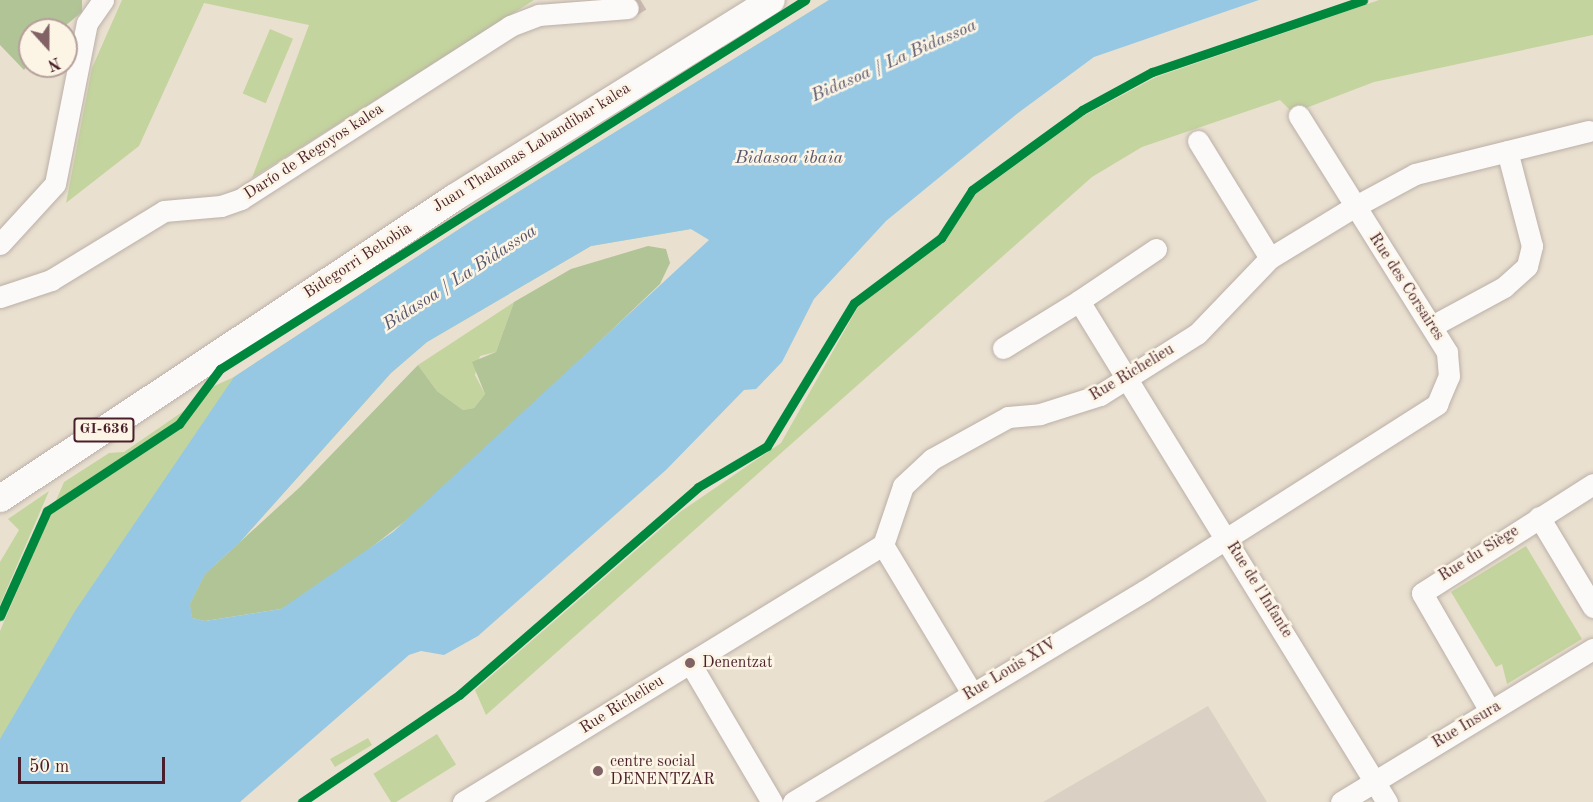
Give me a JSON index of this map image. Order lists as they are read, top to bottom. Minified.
{"streets":{"main road":["Juan Thalamas Labandibar kalea","GI-636"],"street":["Darío de Regoyos kalea","Rue des Corsaires","Rue Richelieu","Rue du Siège","Rue de l'Infante","Rue Louis XIV","Rue Insura"],"cycle path":["Bidegorri Behobia"]},"crossings":[["Rue des Corsaires","Rue Richelieu"],["Rue des Corsaires","Rue de l'Infante"],["Rue des Corsaires","Rue Louis XIV"],["Rue Richelieu","Rue de l'Infante"],["Rue du Siège","Rue Insura"],["Rue de l'Infante","Rue Louis XIV"],["Rue de l'Infante","Rue Insura"]],"water":["Bidasoa / La Bidassoa","Bidasoa ibaia"],"places":["Denentzat","centre social DENENTZAR"],"scale_bar":"50 m","north":"bottom"}
